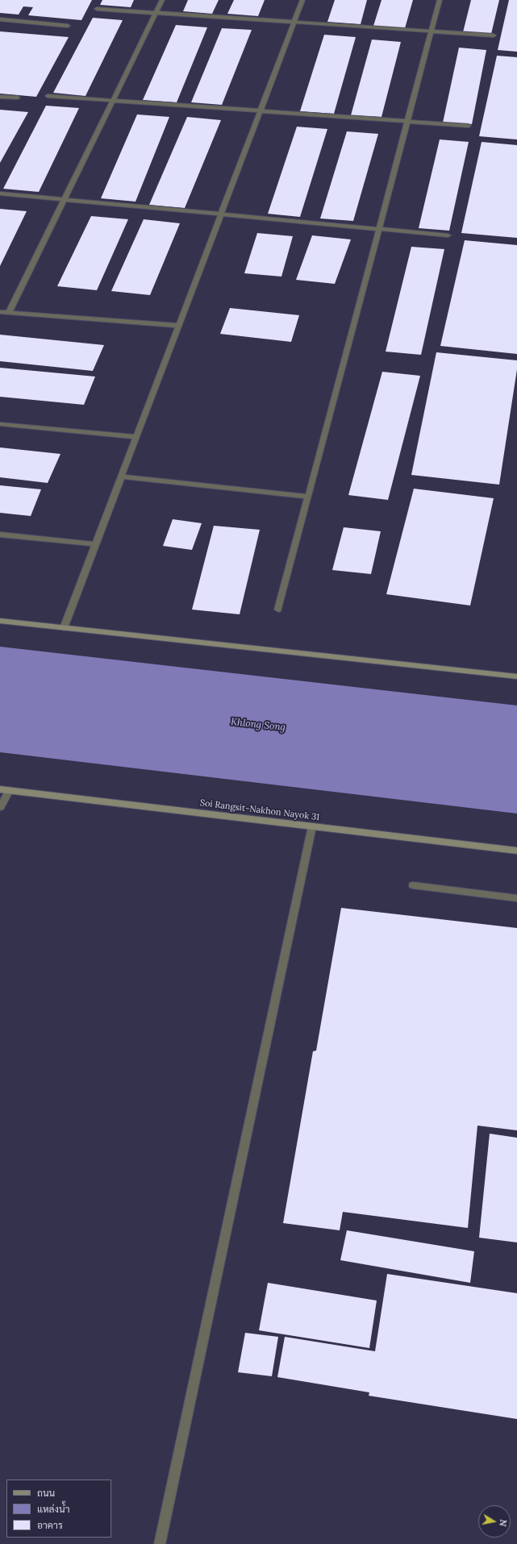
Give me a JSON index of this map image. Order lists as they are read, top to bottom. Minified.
{"streets":{"street":["Soi Rangsit-Nakhon Nayok 31"]},"water":["Khlong Song"],"legend":["ถนน","แหล่งน้ำ","อาคาร"],"north":"right"}
